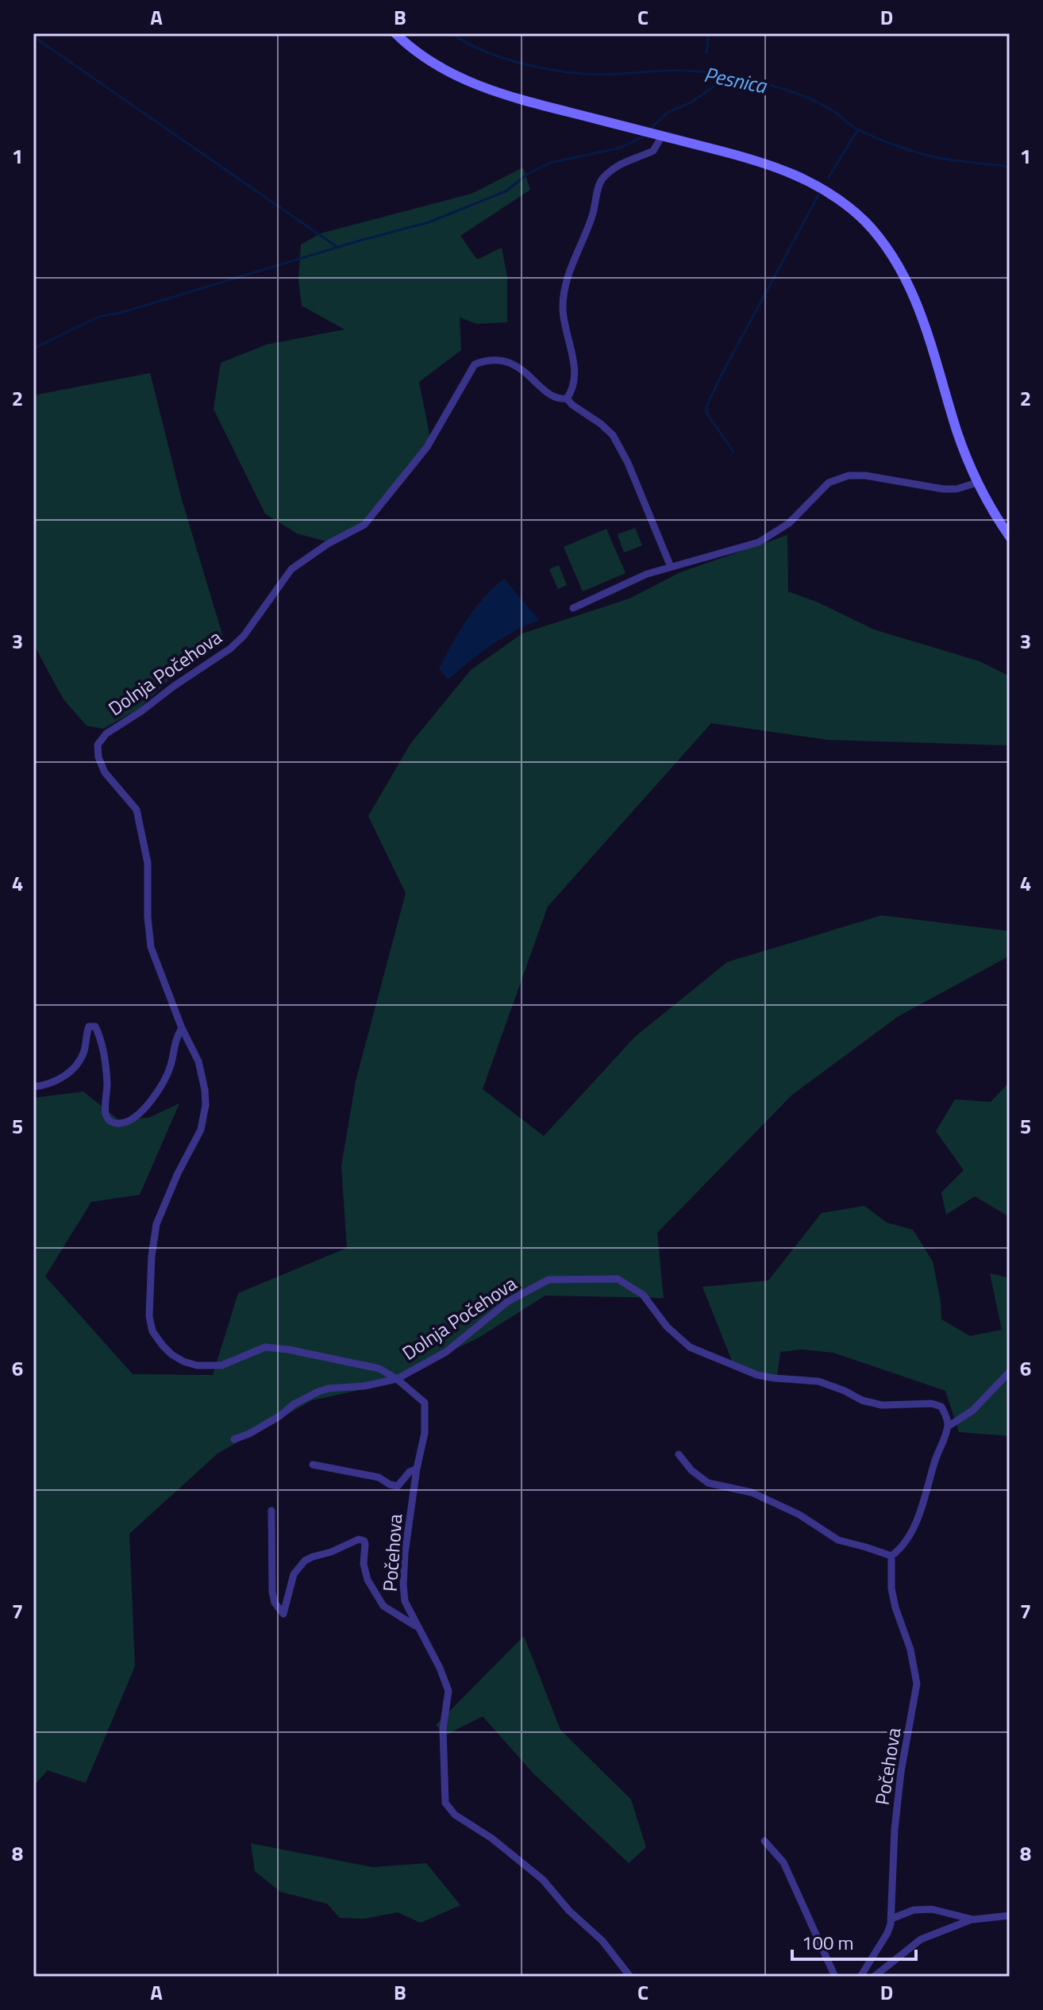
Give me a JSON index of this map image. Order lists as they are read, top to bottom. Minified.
{"streets":{"street":["Dolnja Počehova","Počehova"]},"crossings":[["Dolnja Počehova","Počehova"]],"water":["Pesnica"],"scale_bar":"100 m","grid":{"columns":["A","B","C","D"],"rows":["1","2","3","4","5","6","7","8"]}}
